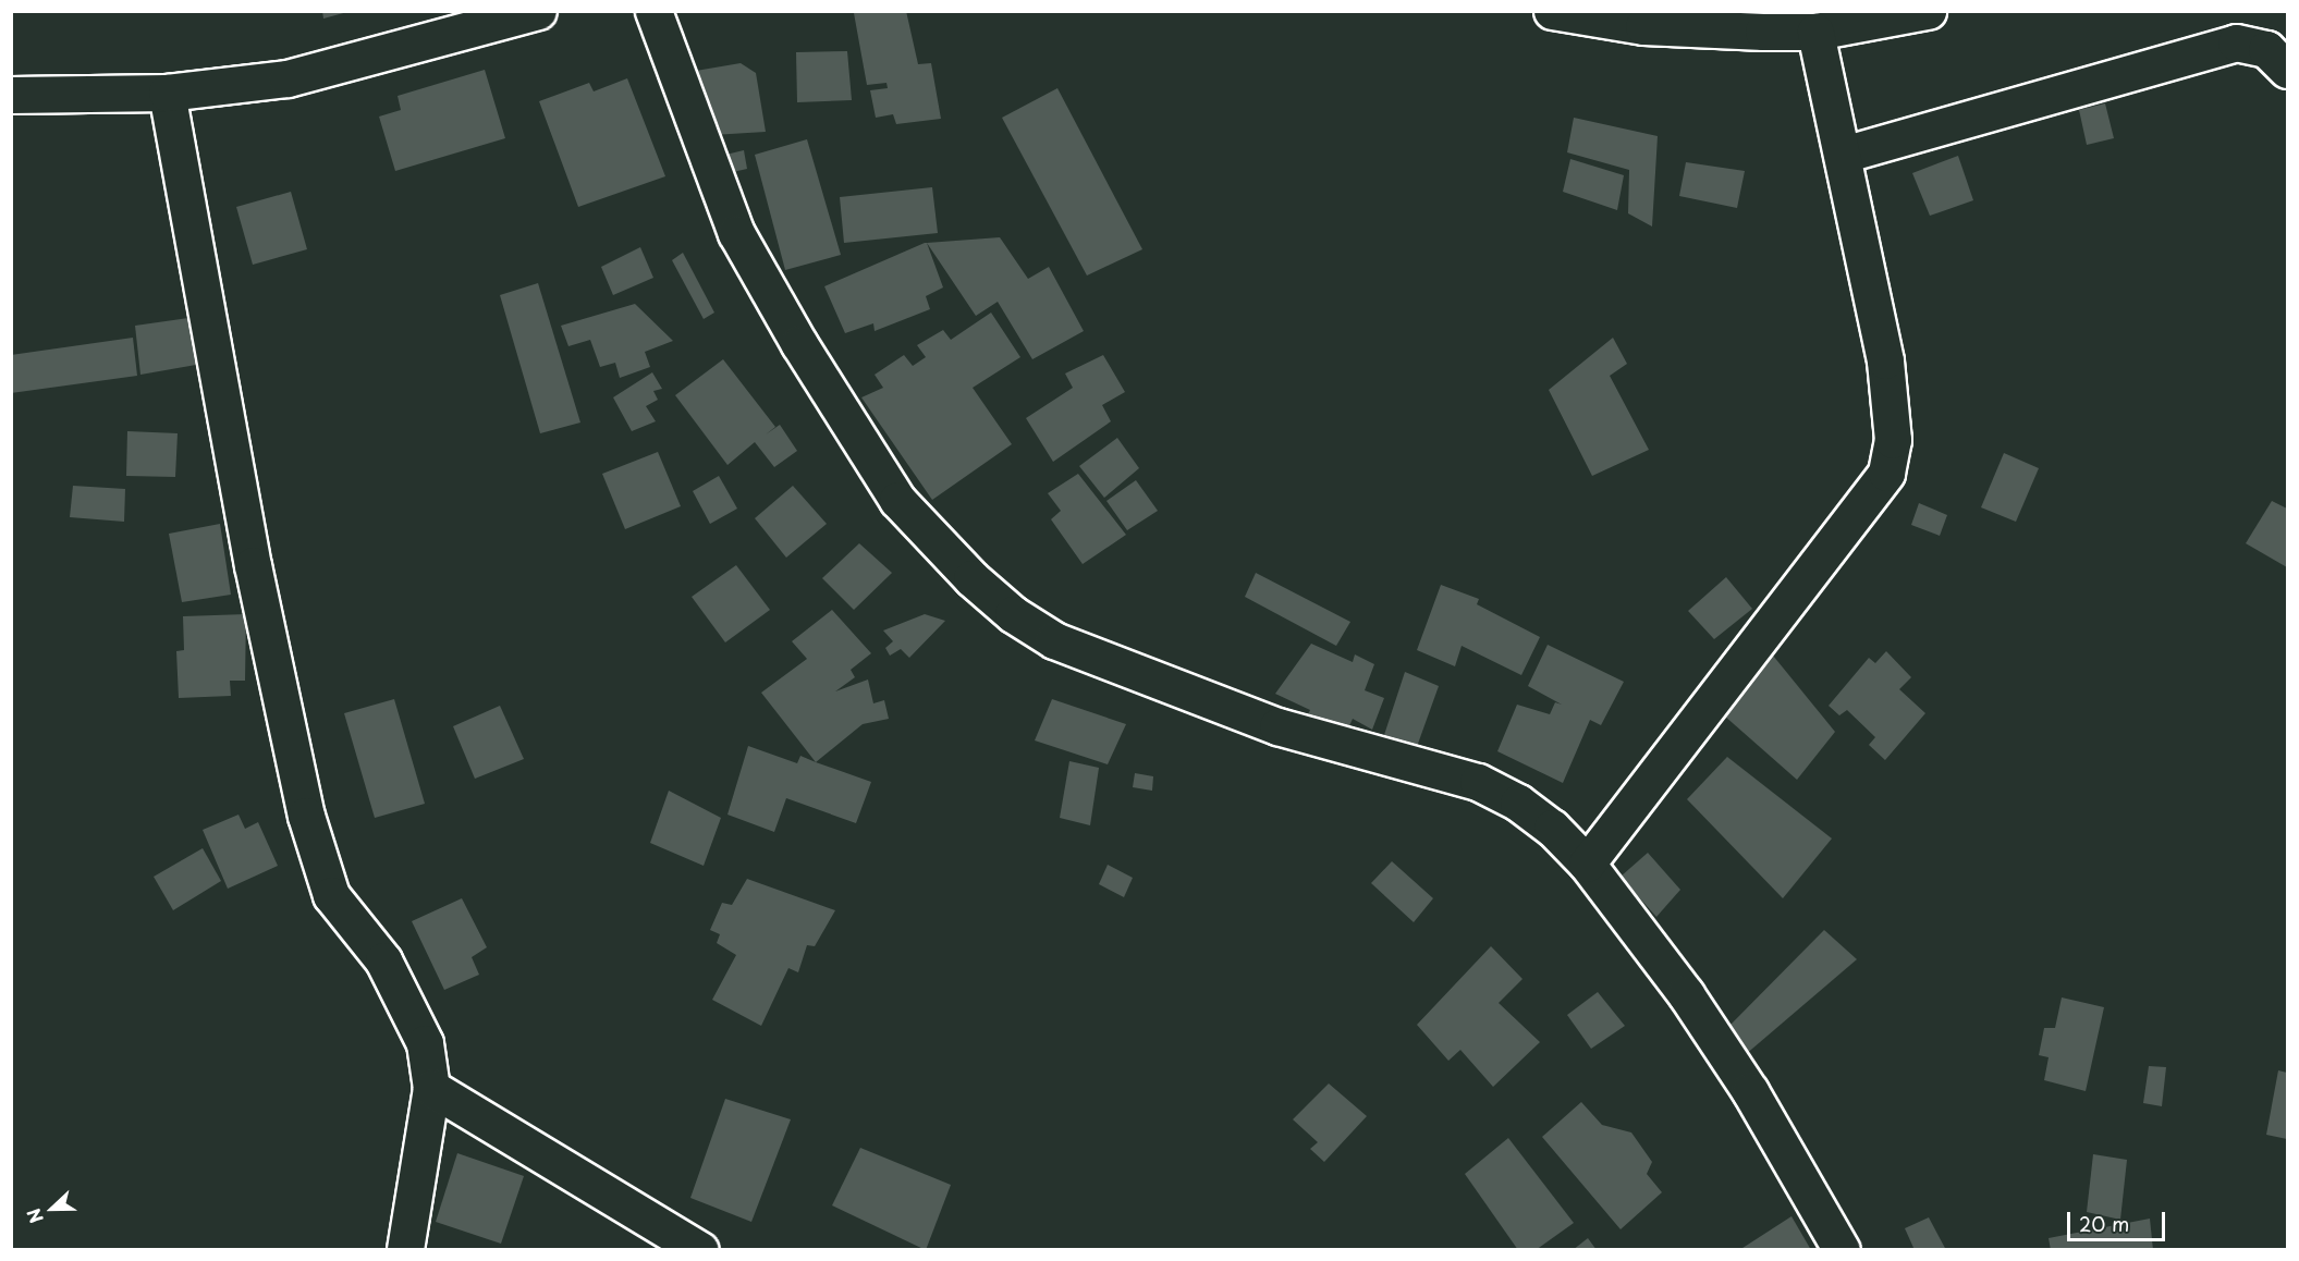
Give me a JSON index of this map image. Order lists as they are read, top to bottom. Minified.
{"scale_bar":"20 m","north":"left"}
